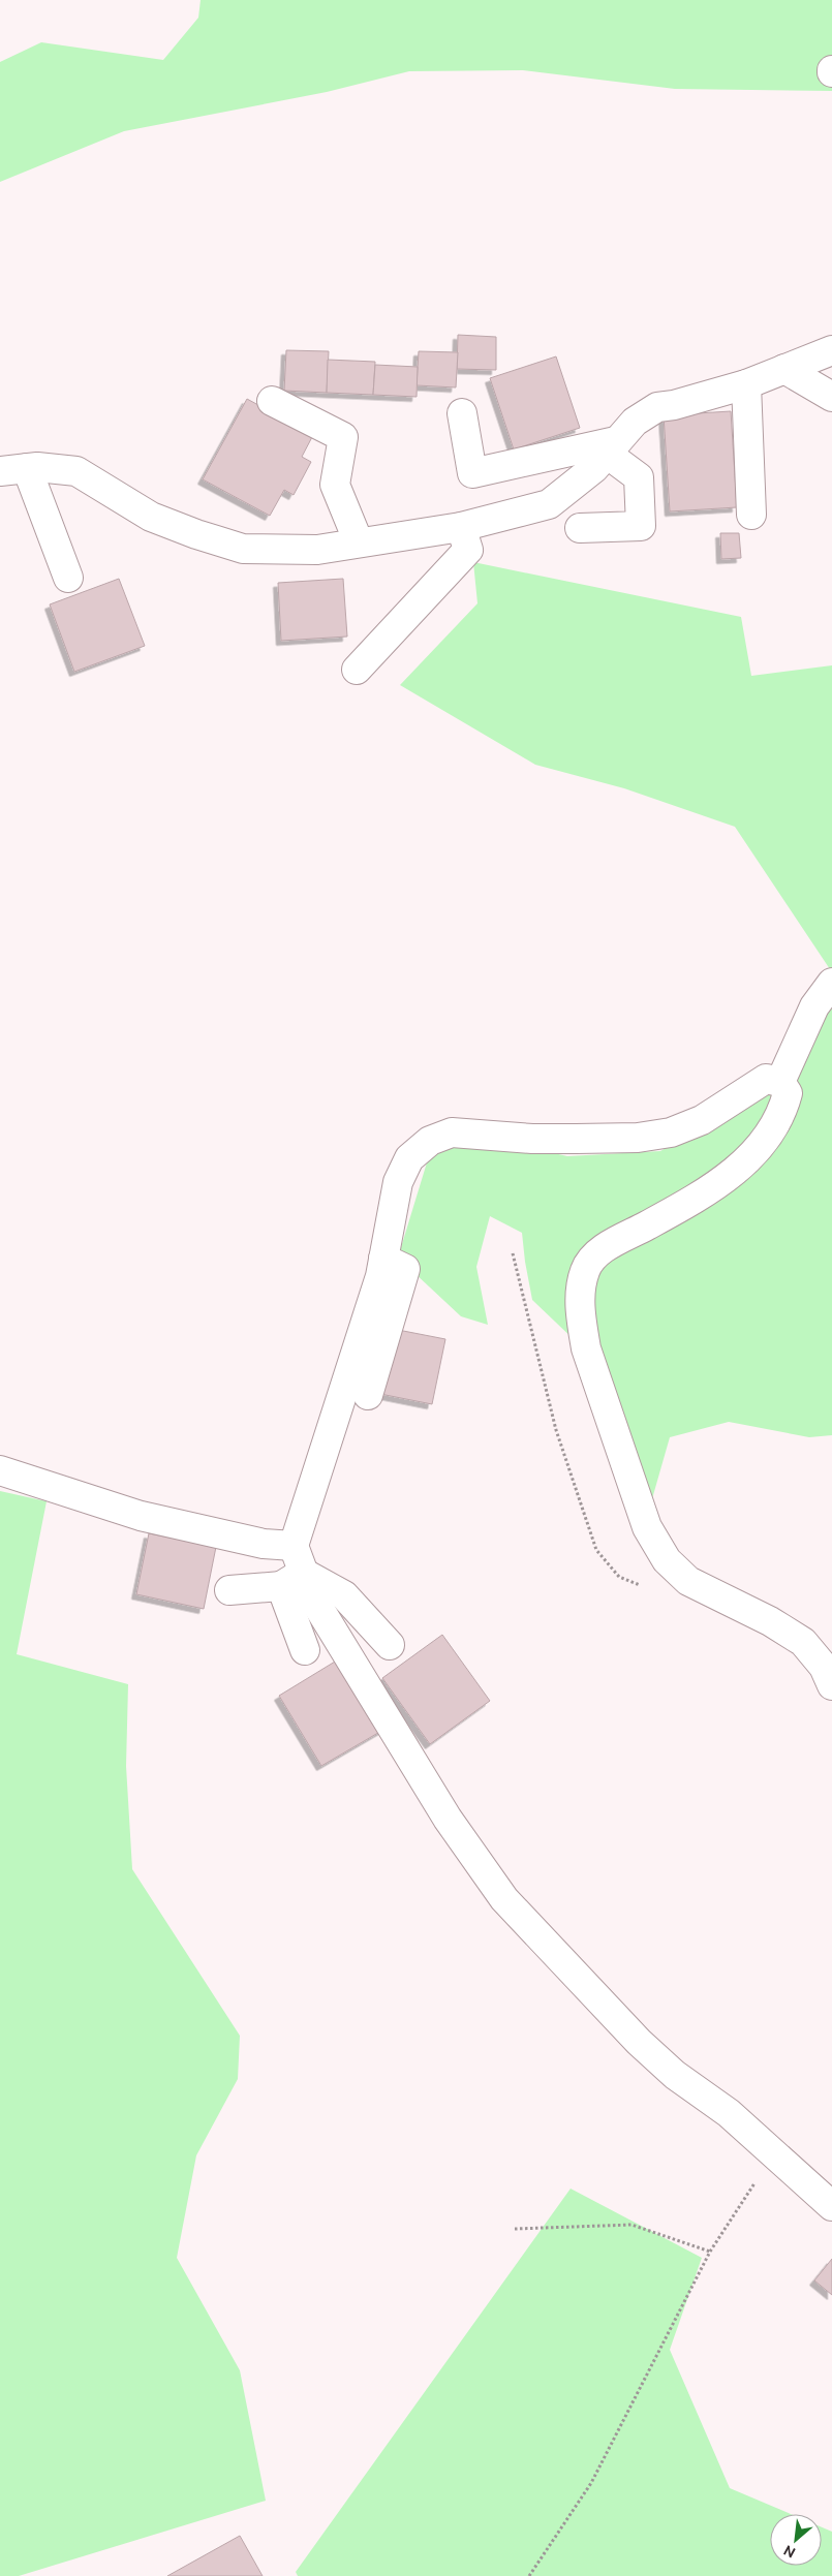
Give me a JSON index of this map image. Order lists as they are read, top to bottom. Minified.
{"north":"bottom left"}
